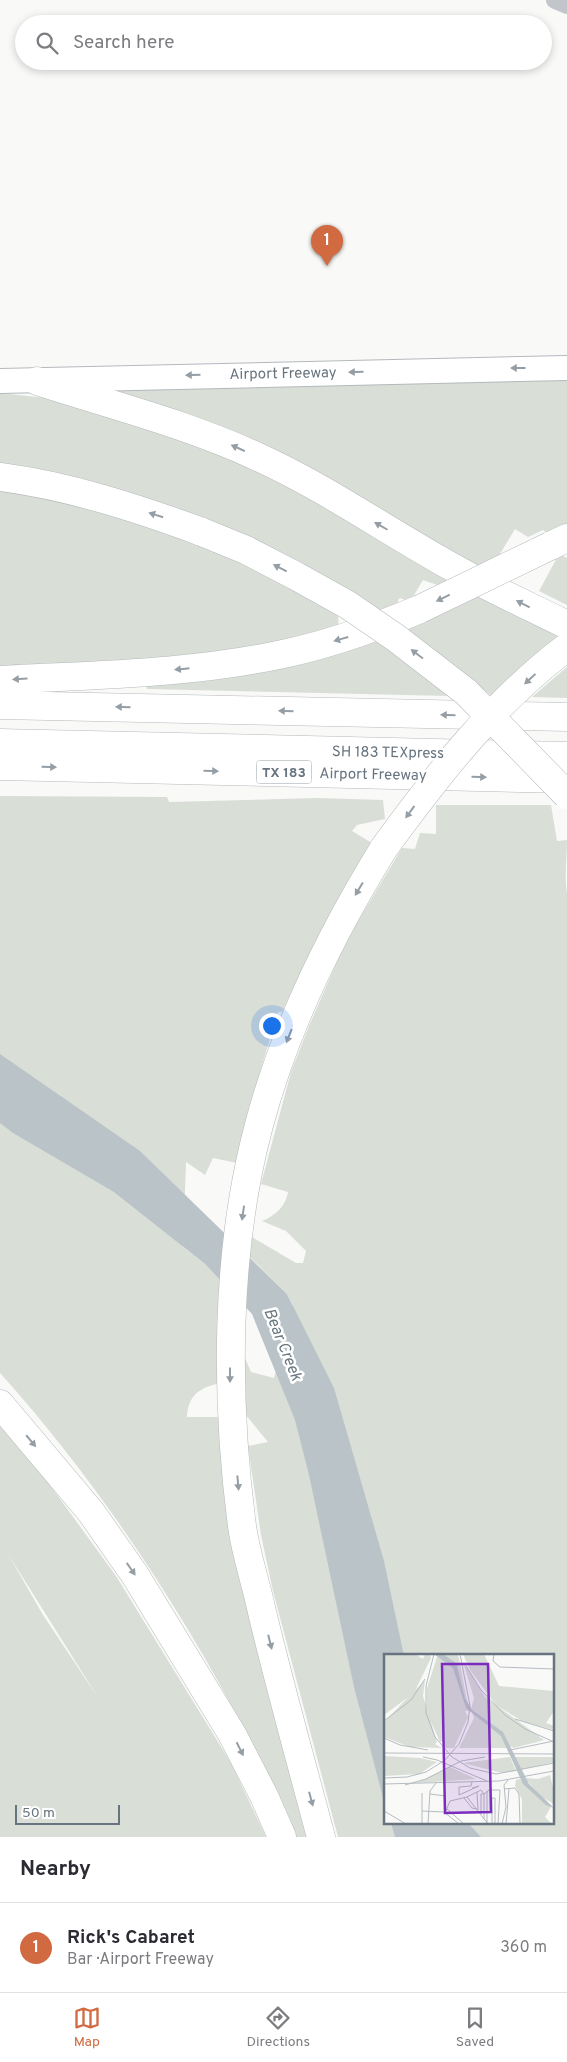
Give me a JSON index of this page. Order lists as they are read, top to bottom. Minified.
{"streets":{"highway":["Airport Freeway","SH 183 TEXpress","TX 183"]},"water":["Bear Creek"],"scale_bar":"50 m","page":{"search":"Search here","pins":"1","scale":"50 m","heading":"Nearby","list":[{"mark":"1","name":"Rick's Cabaret","note":"Bar · Airport Freeway","value":"360 m"}],"nav":["Map","Directions","Saved"]}}
